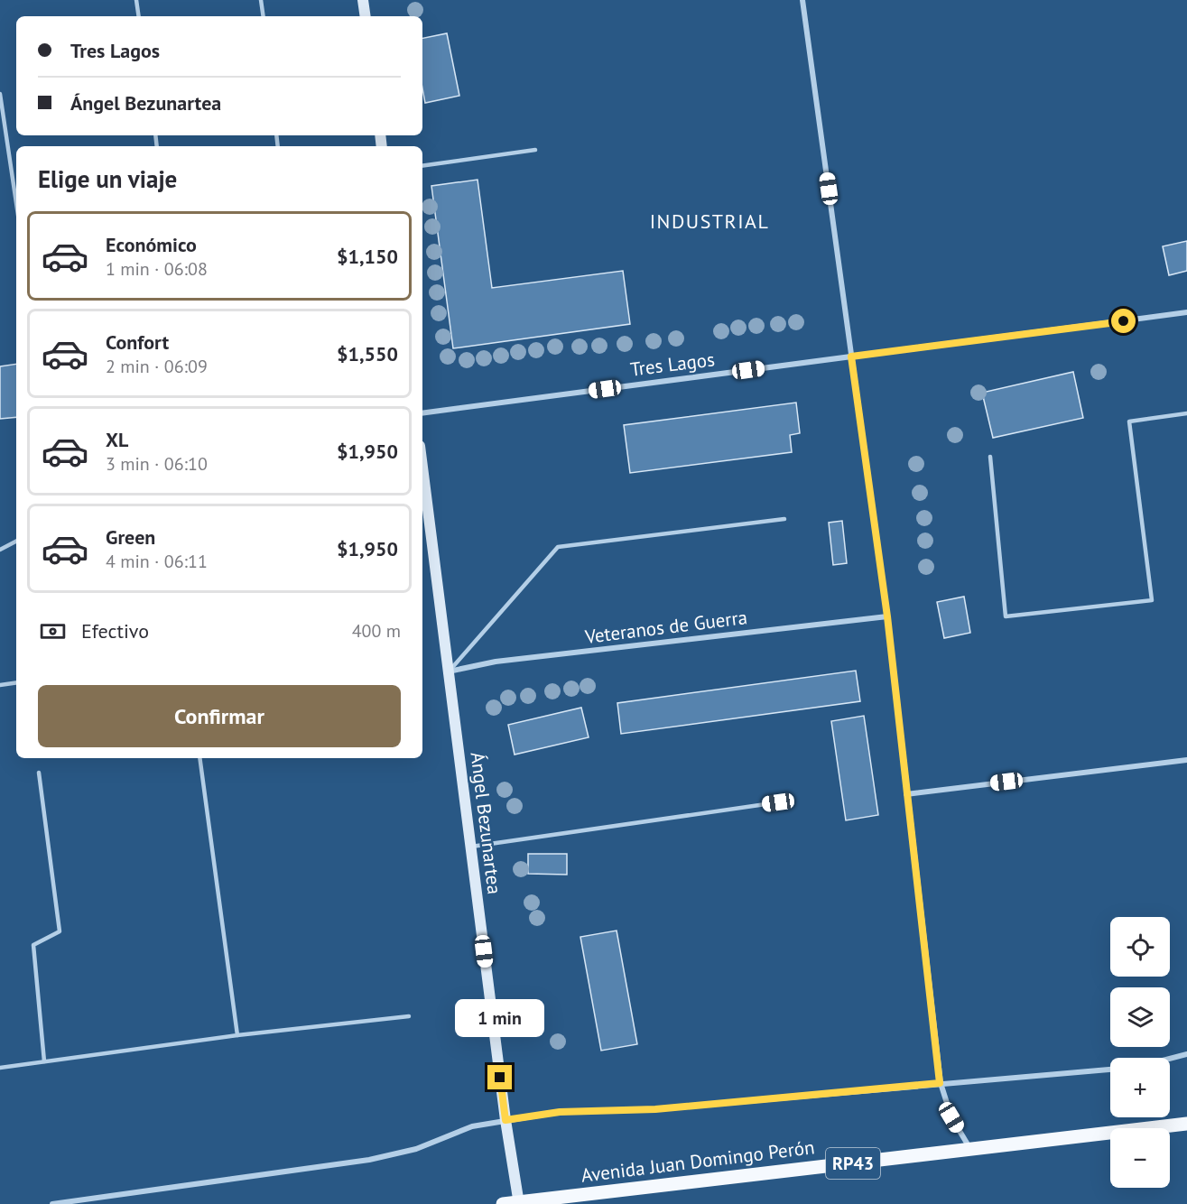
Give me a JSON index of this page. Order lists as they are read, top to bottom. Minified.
{"streets":{"main road":["Avenida Juan Domingo Perón","RP43"],"street":["Tres Lagos","Veteranos de Guerra","Ángel Bezunartea"]},"crossings":[["Veteranos de Guerra","Ángel Bezunartea"],["Ángel Bezunartea","Avenida Juan Domingo Perón"]],"districts":["INDUSTRIAL"],"page":{"banner":["Tres Lagos","Ángel Bezunartea"],"heading":"Elige un viaje","list":[{"name":"Económico","note":"1 min · 06:08","value":"$1,150"},{"name":"Confort","note":"2 min · 06:09","value":"$1,550"},{"name":"XL","note":"3 min · 06:10","value":"$1,950"},{"name":"Green","note":"4 min · 06:11","value":"$1,950"}],"pay":["Efectivo","400 m"],"buttons":"Confirmar","map_buttons":["+","−"],"bubble":"1 min"}}
